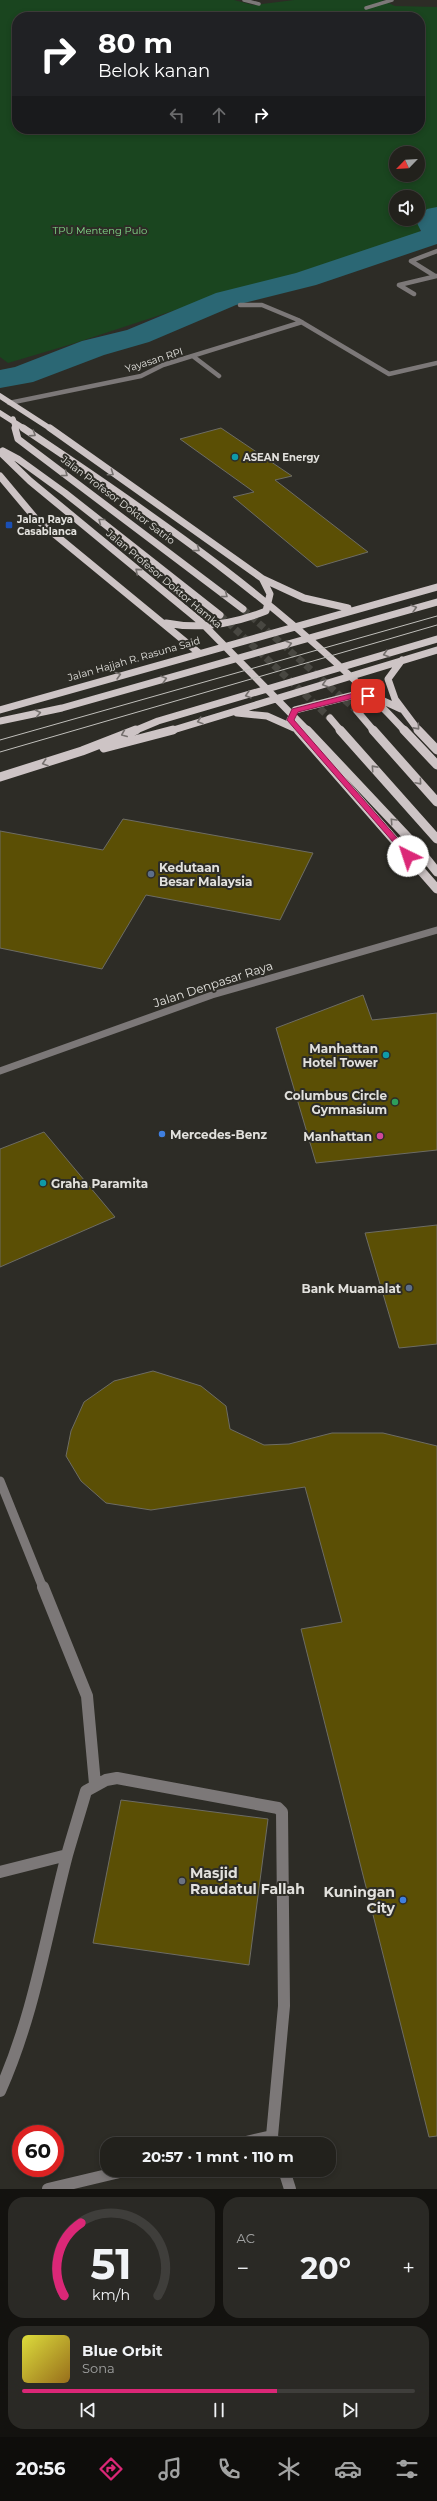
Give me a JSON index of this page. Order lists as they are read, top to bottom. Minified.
{"streets":{"main road":["Jalan Profesor Doktor Satrio","Jalan Profesor Doktor Hamka","Jalan Hajjah R. Rasuna Said"],"street":["Yayasan RPI","Jalan Denpasar Raya"]},"crossings":[["Yayasan RPI","Jalan Profesor Doktor Satrio"]],"parks":["TPU Menteng Pulo"],"places":{"other":["ASEAN Energy","Kedutaan Besar Malaysia","Manhattan Hotel Tower","Columbus Circle Gymnasium","Mercedes-Benz","Manhattan","Graha Paramita","Bank Muamalat","Masjid Raudatul Fallah","Kuningan City"],"transit":["Jalan Raya Casablanca"]},"north":"bottom left","page":{"turn":["80 m","Belok kanan"],"limit":"60","trip":"20:57 · 1 mnt · 110 m","tile":"AC","heat":["−","20°","+"],"song":["Blue Orbit","Sona"],"tabs":"20:56","gauge":["51","km/h"]}}
